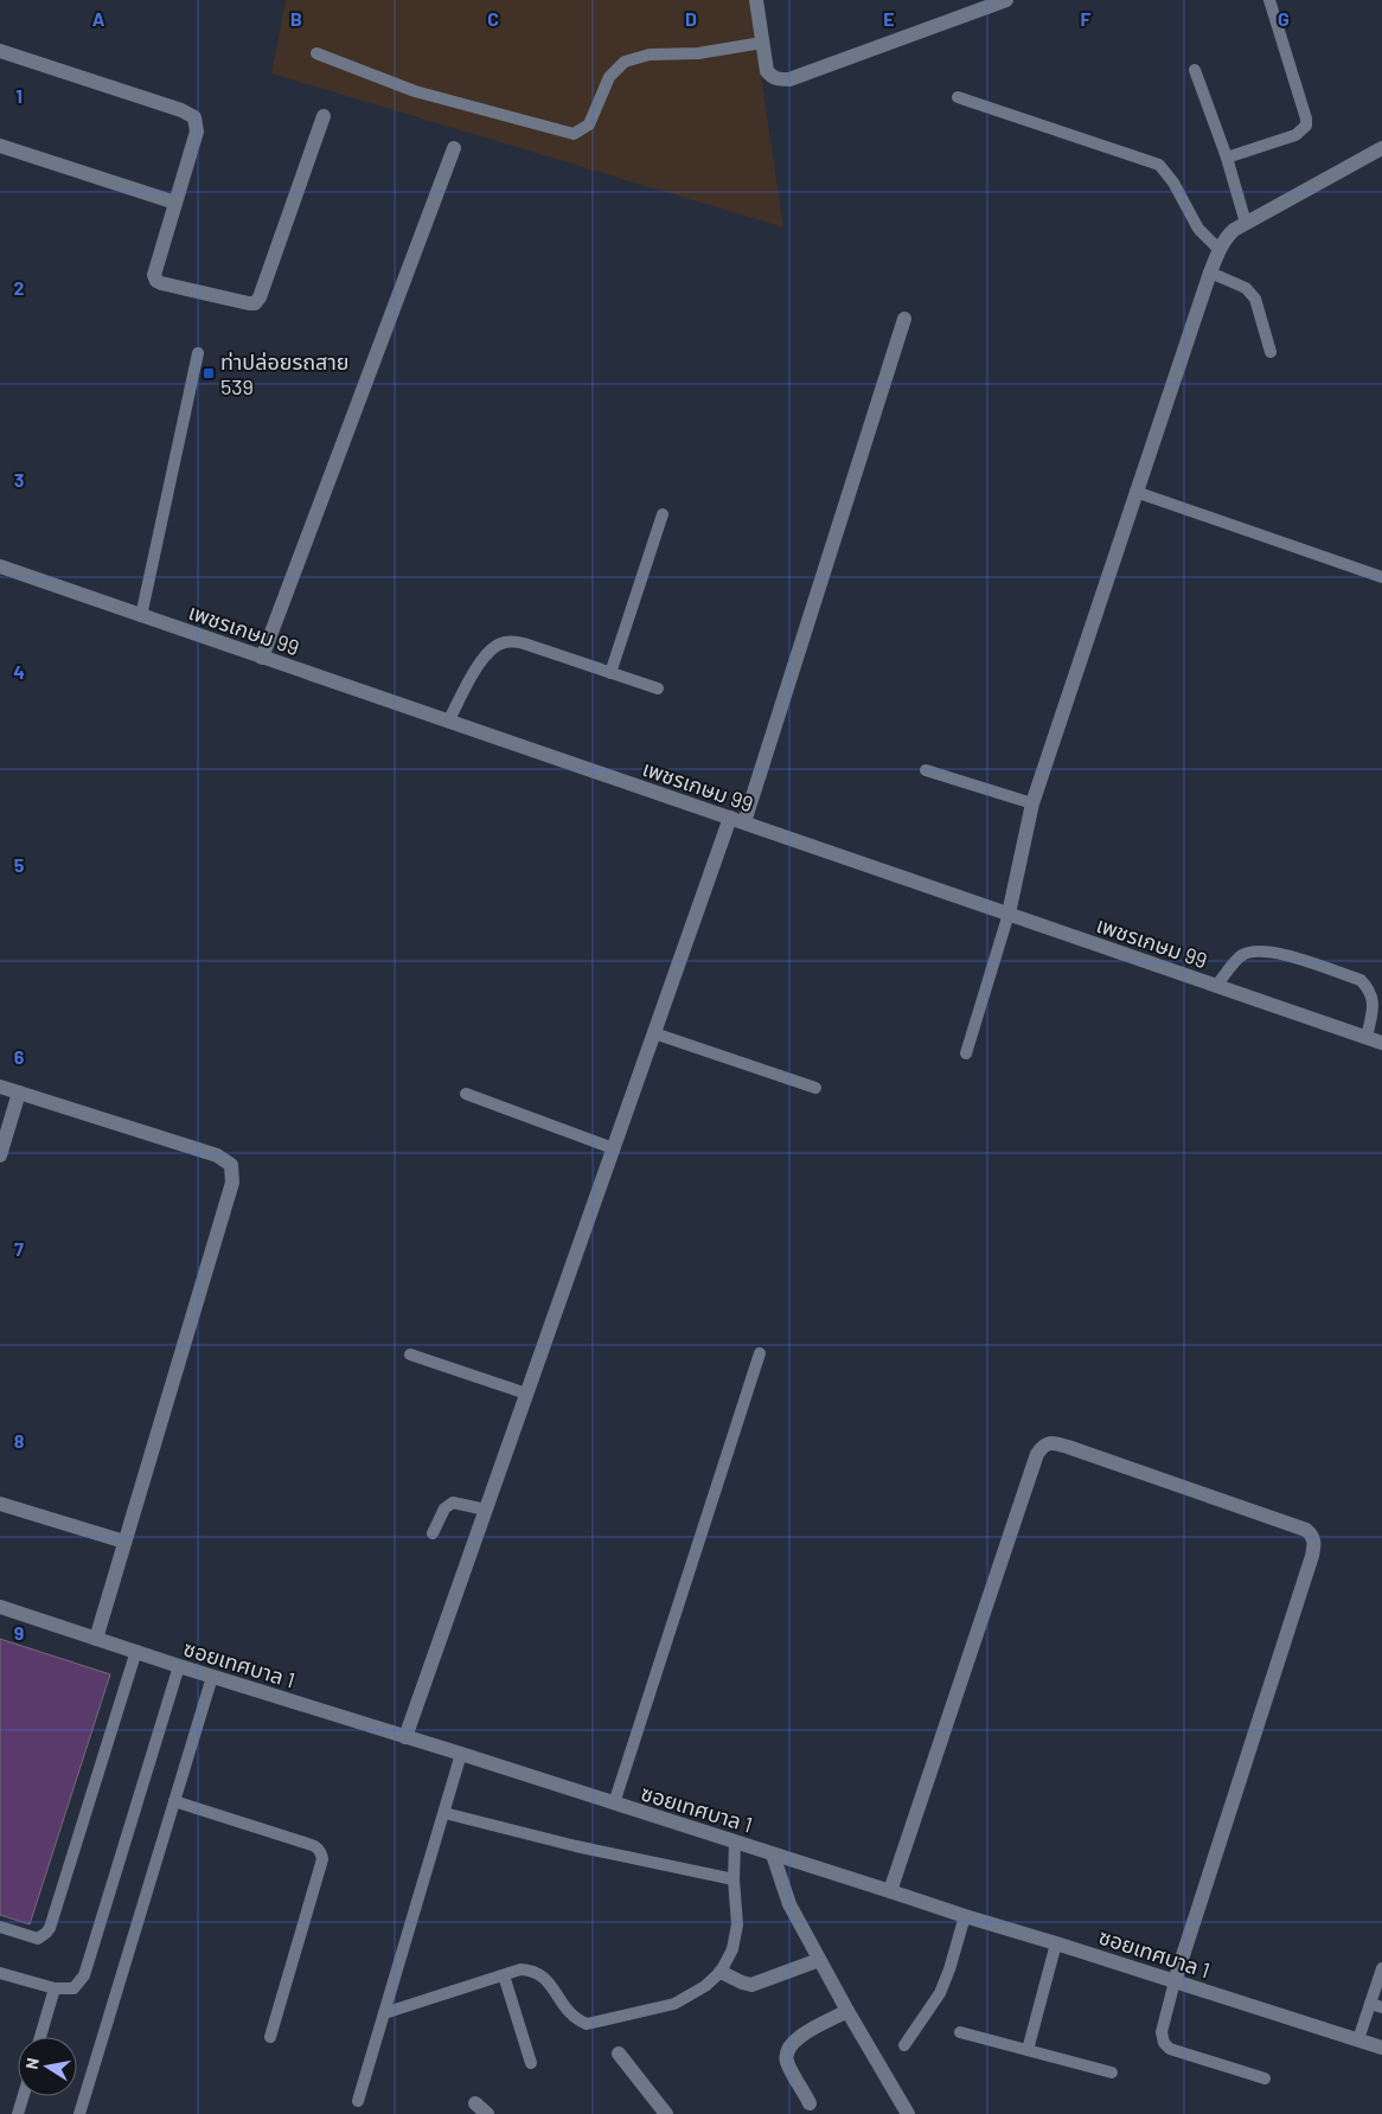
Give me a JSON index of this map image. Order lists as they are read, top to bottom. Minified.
{"streets":{"street":["เพชรเกษม 99","ซอยเทศบาล 1"]},"places":{"transit":["ท่าปล่อยรถสาย 539"]},"north":"left","grid":{"columns":["A","B","C","D","E","F","G"],"rows":["1","2","3","4","5","6","7","8","9"]}}
